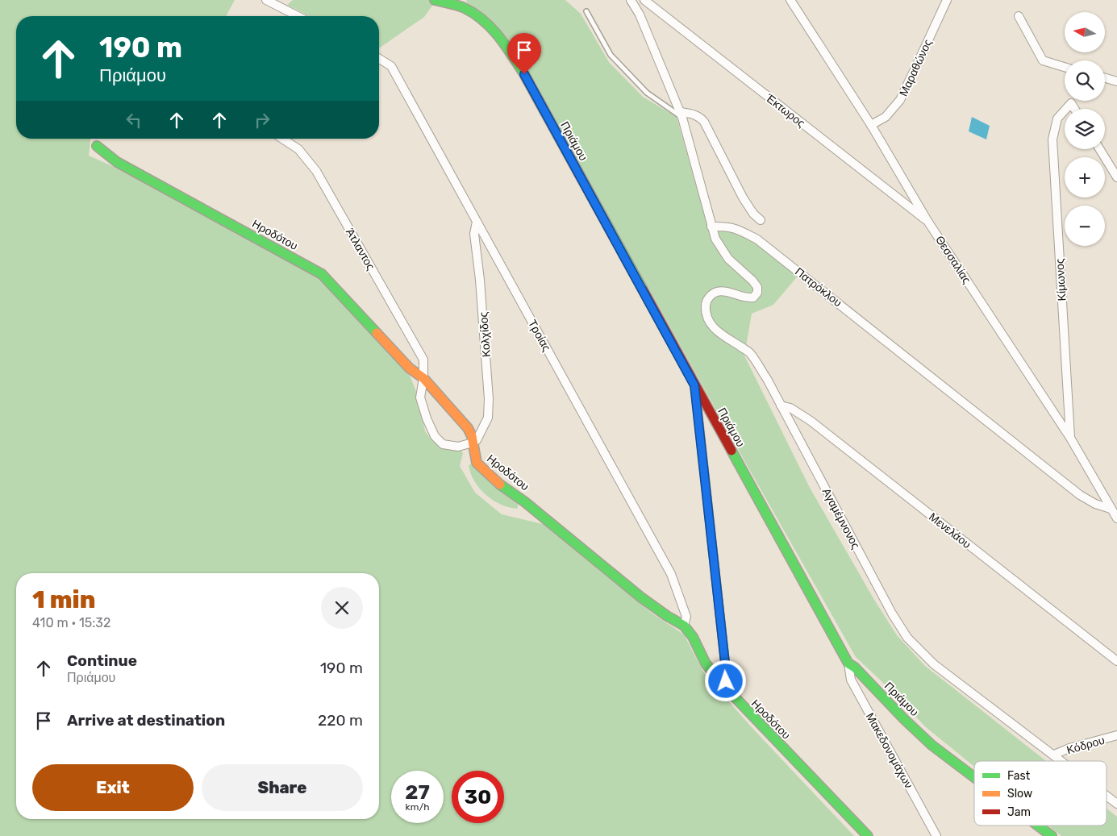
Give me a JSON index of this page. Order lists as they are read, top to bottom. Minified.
{"streets":{"street":["Μαραθώνος","Έκτωρος","Πριάμου","Ηροδότου","Άτλαντος","Θεσσαλίας","Κίμωνος","Πατρόκλου","Κολχίδος","Τροίας","Αγαμέμνονος","Μενελάου","Κόδρου","Μακεδονομάχων"]},"crossings":[["Μαραθώνος","Θεσσαλίας"],["Έκτωρος","Θεσσαλίας"],["Πριάμου","Μακεδονομάχων"],["Ηροδότου","Άτλαντος"],["Ηροδότου","Κολχίδος"],["Ηροδότου","Τροίας"],["Άτλαντος","Κολχίδος"],["Θεσσαλίας","Κίμωνος"],["Θεσσαλίας","Πατρόκλου"],["Πατρόκλου","Αγαμέμνονος"],["Κολχίδος","Τροίας"],["Αγαμέμνονος","Μενελάου"],["Αγαμέμνονος","Κόδρου"]],"legend":["Fast","Slow","Jam"],"north":"left","page":{"map_buttons":["+","−"],"turn":["190 m","Πριάμου"],"heading":["1 min","410 m · 15:32"],"list":[{"name":"Continue","note":"Πριάμου","value":"190 m"},{"name":"Arrive at destination","value":"220 m"}],"buttons":["Exit","Share"],"speed":"27 km/h","limit":"30"}}
